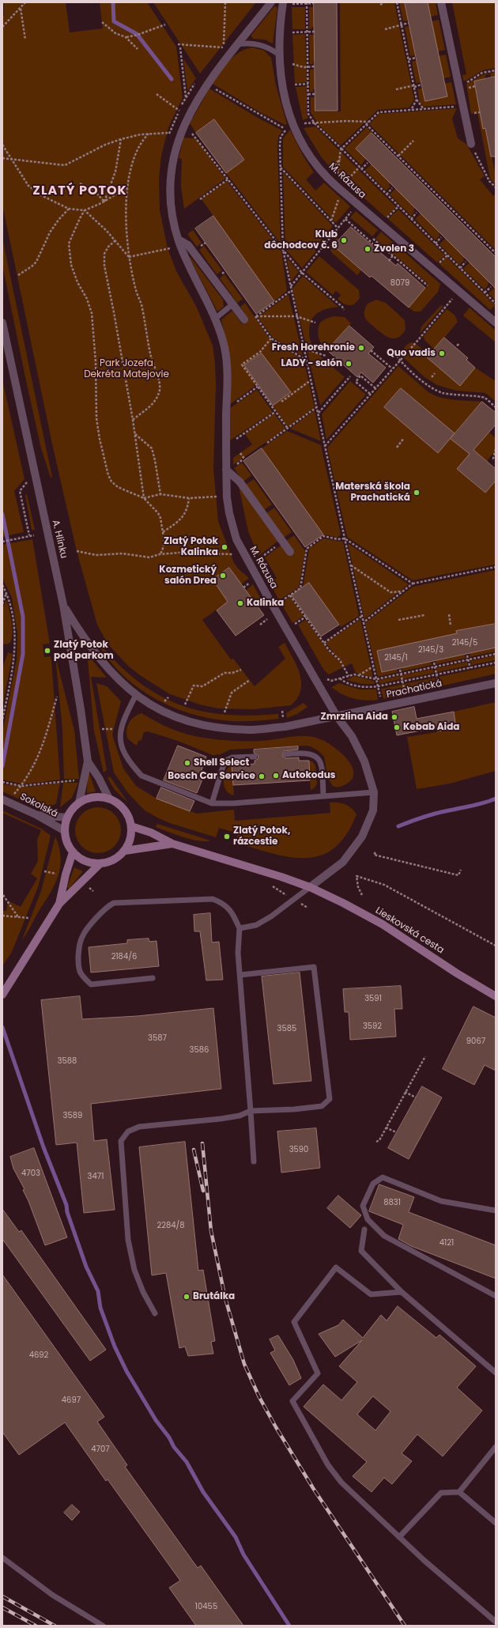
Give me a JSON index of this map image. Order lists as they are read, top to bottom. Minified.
{"streets":{"street":["M. Rázusa","A. Hlinku","Prachatická","Sokolská","Lieskovská cesta"]},"crossings":[["M. Rázusa","Prachatická"],["A. Hlinku","Prachatická"],["Sokolská","Lieskovská cesta"]],"districts":["ZLATÝ POTOK"],"parks":["Park Jozefa Dekréta Matejovie"],"places":["Klub dôchodcov č. 6","Zvolen 3","Fresh Horehronie","Quo vadis","LADY - salón","Materská škola Prachatická","Zlatý Potok Kalinka","Kozmetický salón Drea","Kalinka","Zlatý Potok pod parkom","Zmrzlina Aida","Kebab Aida","Shell Select","Autokodus","Bosch Car Service","Zlatý Potok, rázcestie","Brutálka"],"house_numbers":["8079","2145/5","2145/3","2145/1","2184/6","3591","3592","3585","3587","9067","3586","3588","3589","3590","4703","3471","8831","2284/8","4121","4692","4697","4707","10455"]}
